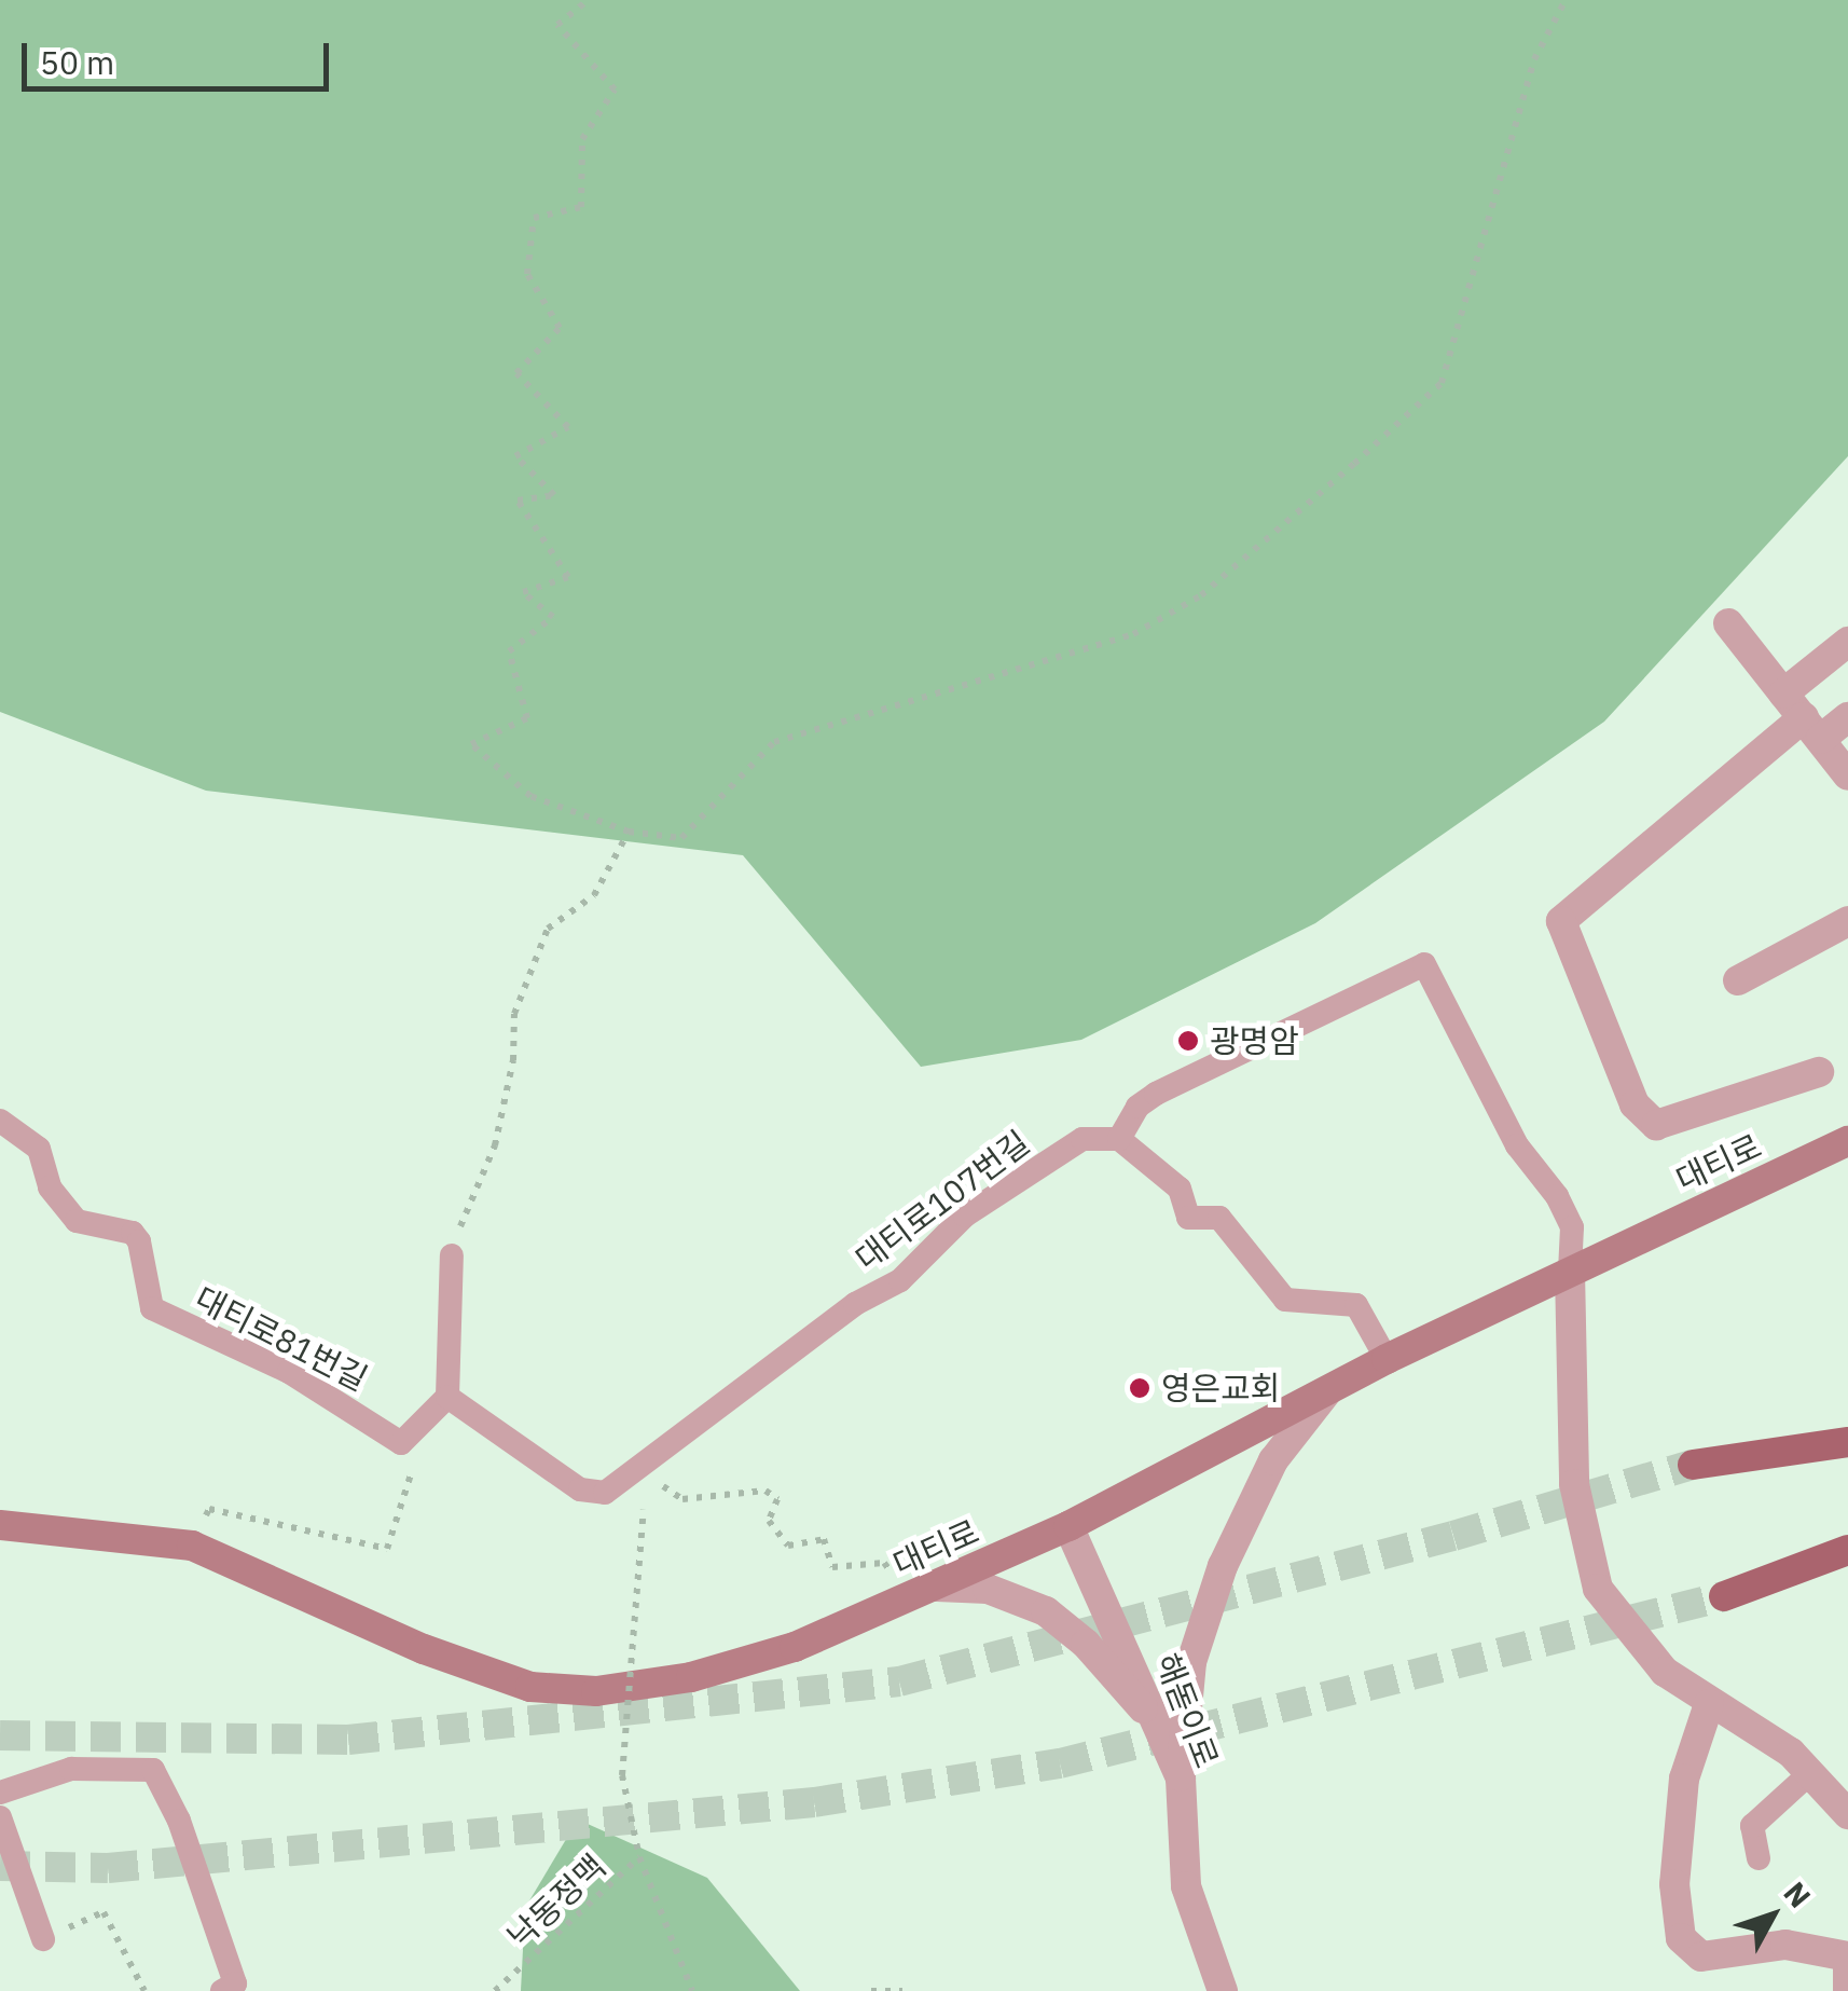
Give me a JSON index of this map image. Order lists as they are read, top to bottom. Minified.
{"streets":{"main road":["대티로"],"street":["해돋이로"],"lane":["대티로107번길","대티로81번길"],"path":["낙동정맥"]},"crossings":[["대티로","해돋이로"]],"places":["광명암","영은교회"],"scale_bar":"50 m","north":"top right"}
